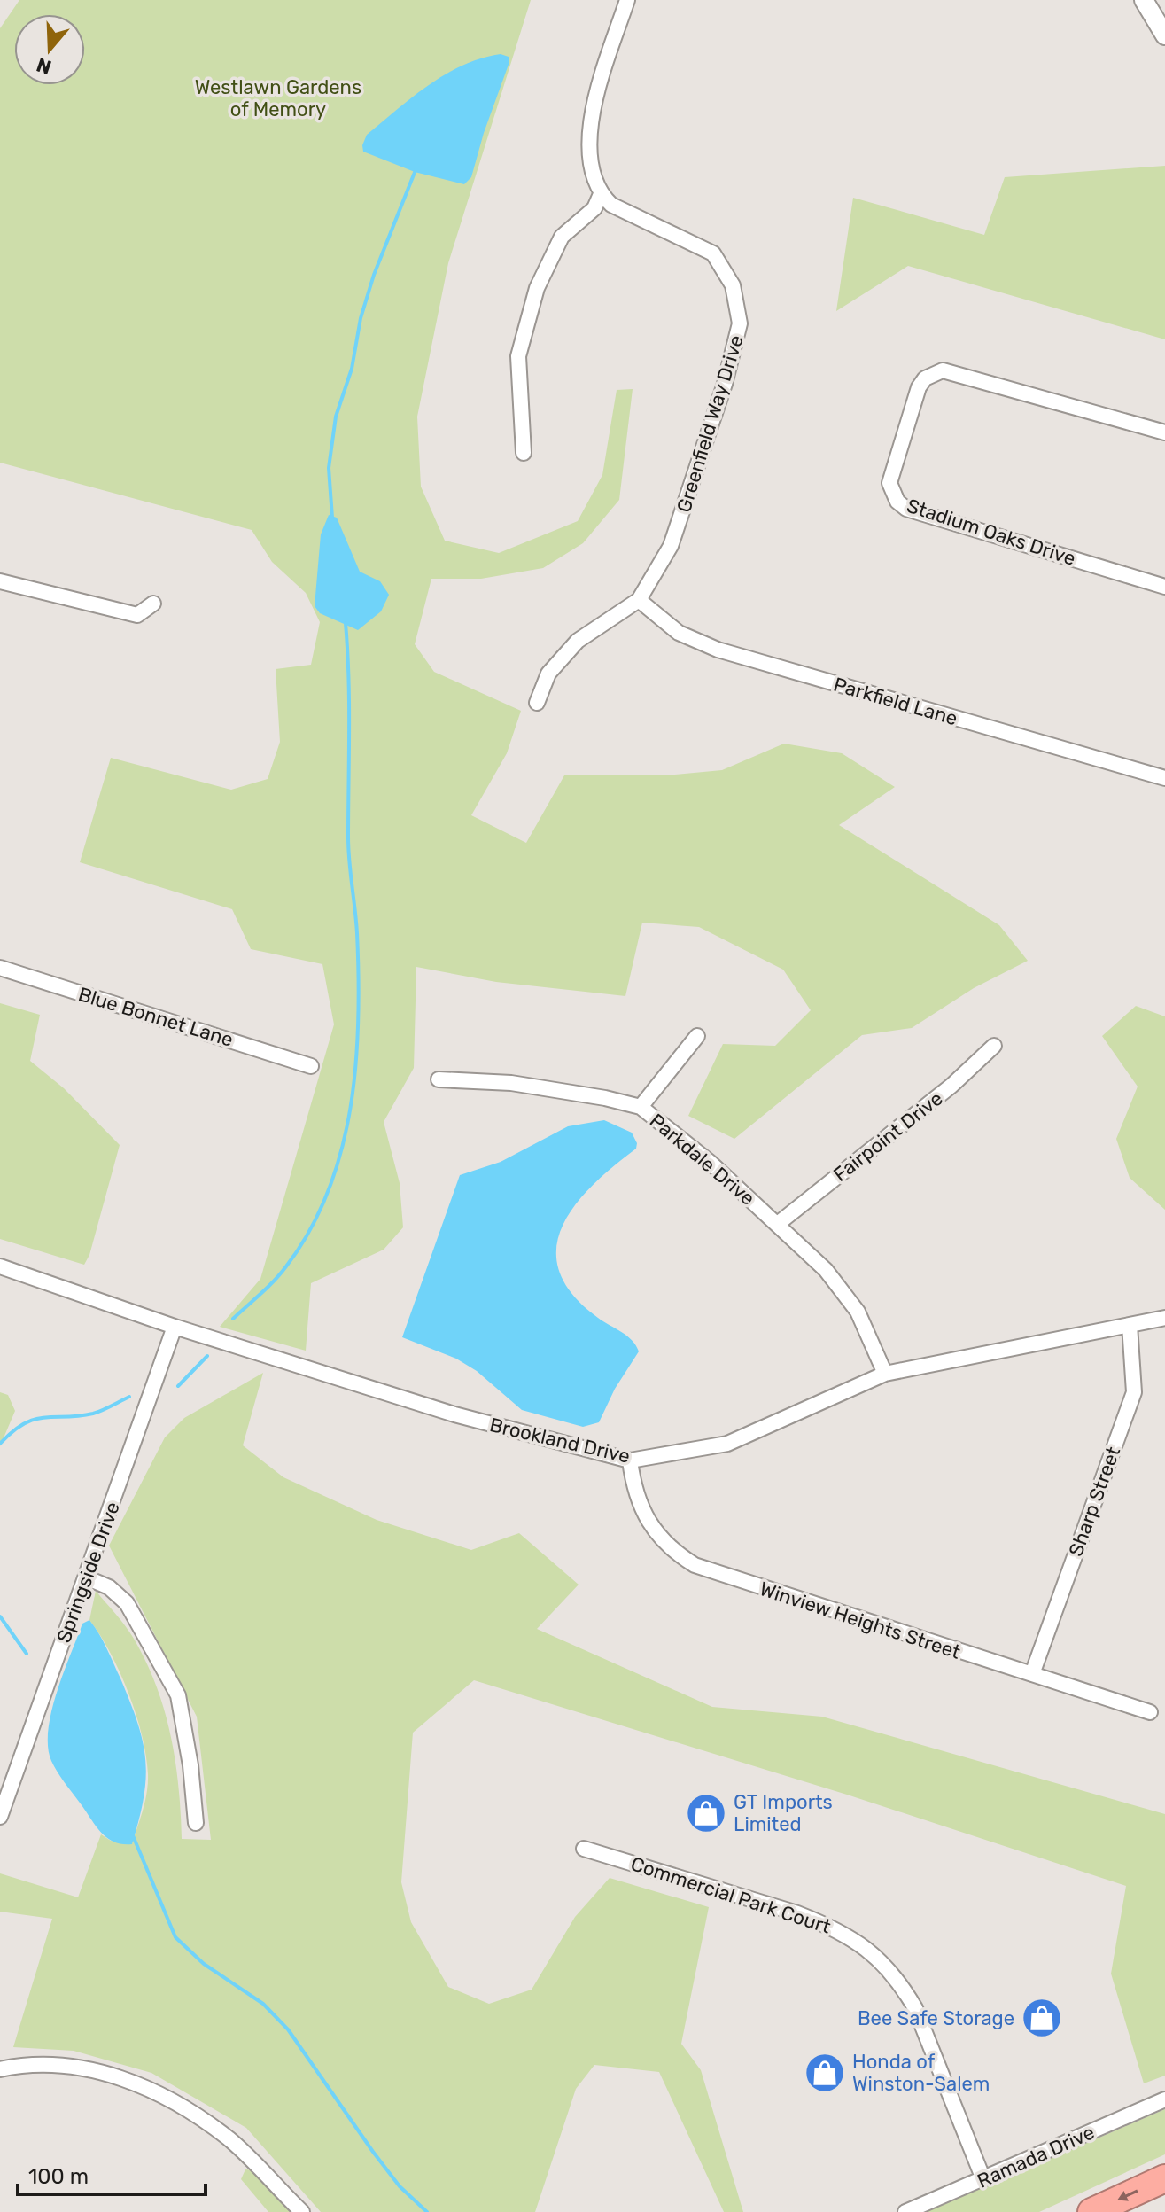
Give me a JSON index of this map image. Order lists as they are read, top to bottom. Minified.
{"streets":{"street":["Greenfield Way Drive","Stadium Oaks Drive","Parkfield Lane","Blue Bonnet Lane","Fairpoint Drive","Parkdale Drive","Brookland Drive","Sharp Street","Springside Drive","Winview Heights Street","Commercial Park Court","Ramada Drive"]},"crossings":[["Greenfield Way Drive","Parkfield Lane"],["Fairpoint Drive","Parkdale Drive"],["Parkdale Drive","Brookland Drive"],["Brookland Drive","Sharp Street"],["Brookland Drive","Springside Drive"],["Brookland Drive","Winview Heights Street"],["Sharp Street","Winview Heights Street"],["Commercial Park Court","Ramada Drive"]],"parks":["Westlawn Gardens of Memory"],"places":{"shop":["GT Imports Limited","Bee Safe Storage","Honda of Winston-Salem"]},"scale_bar":"100 m","north":"bottom"}
